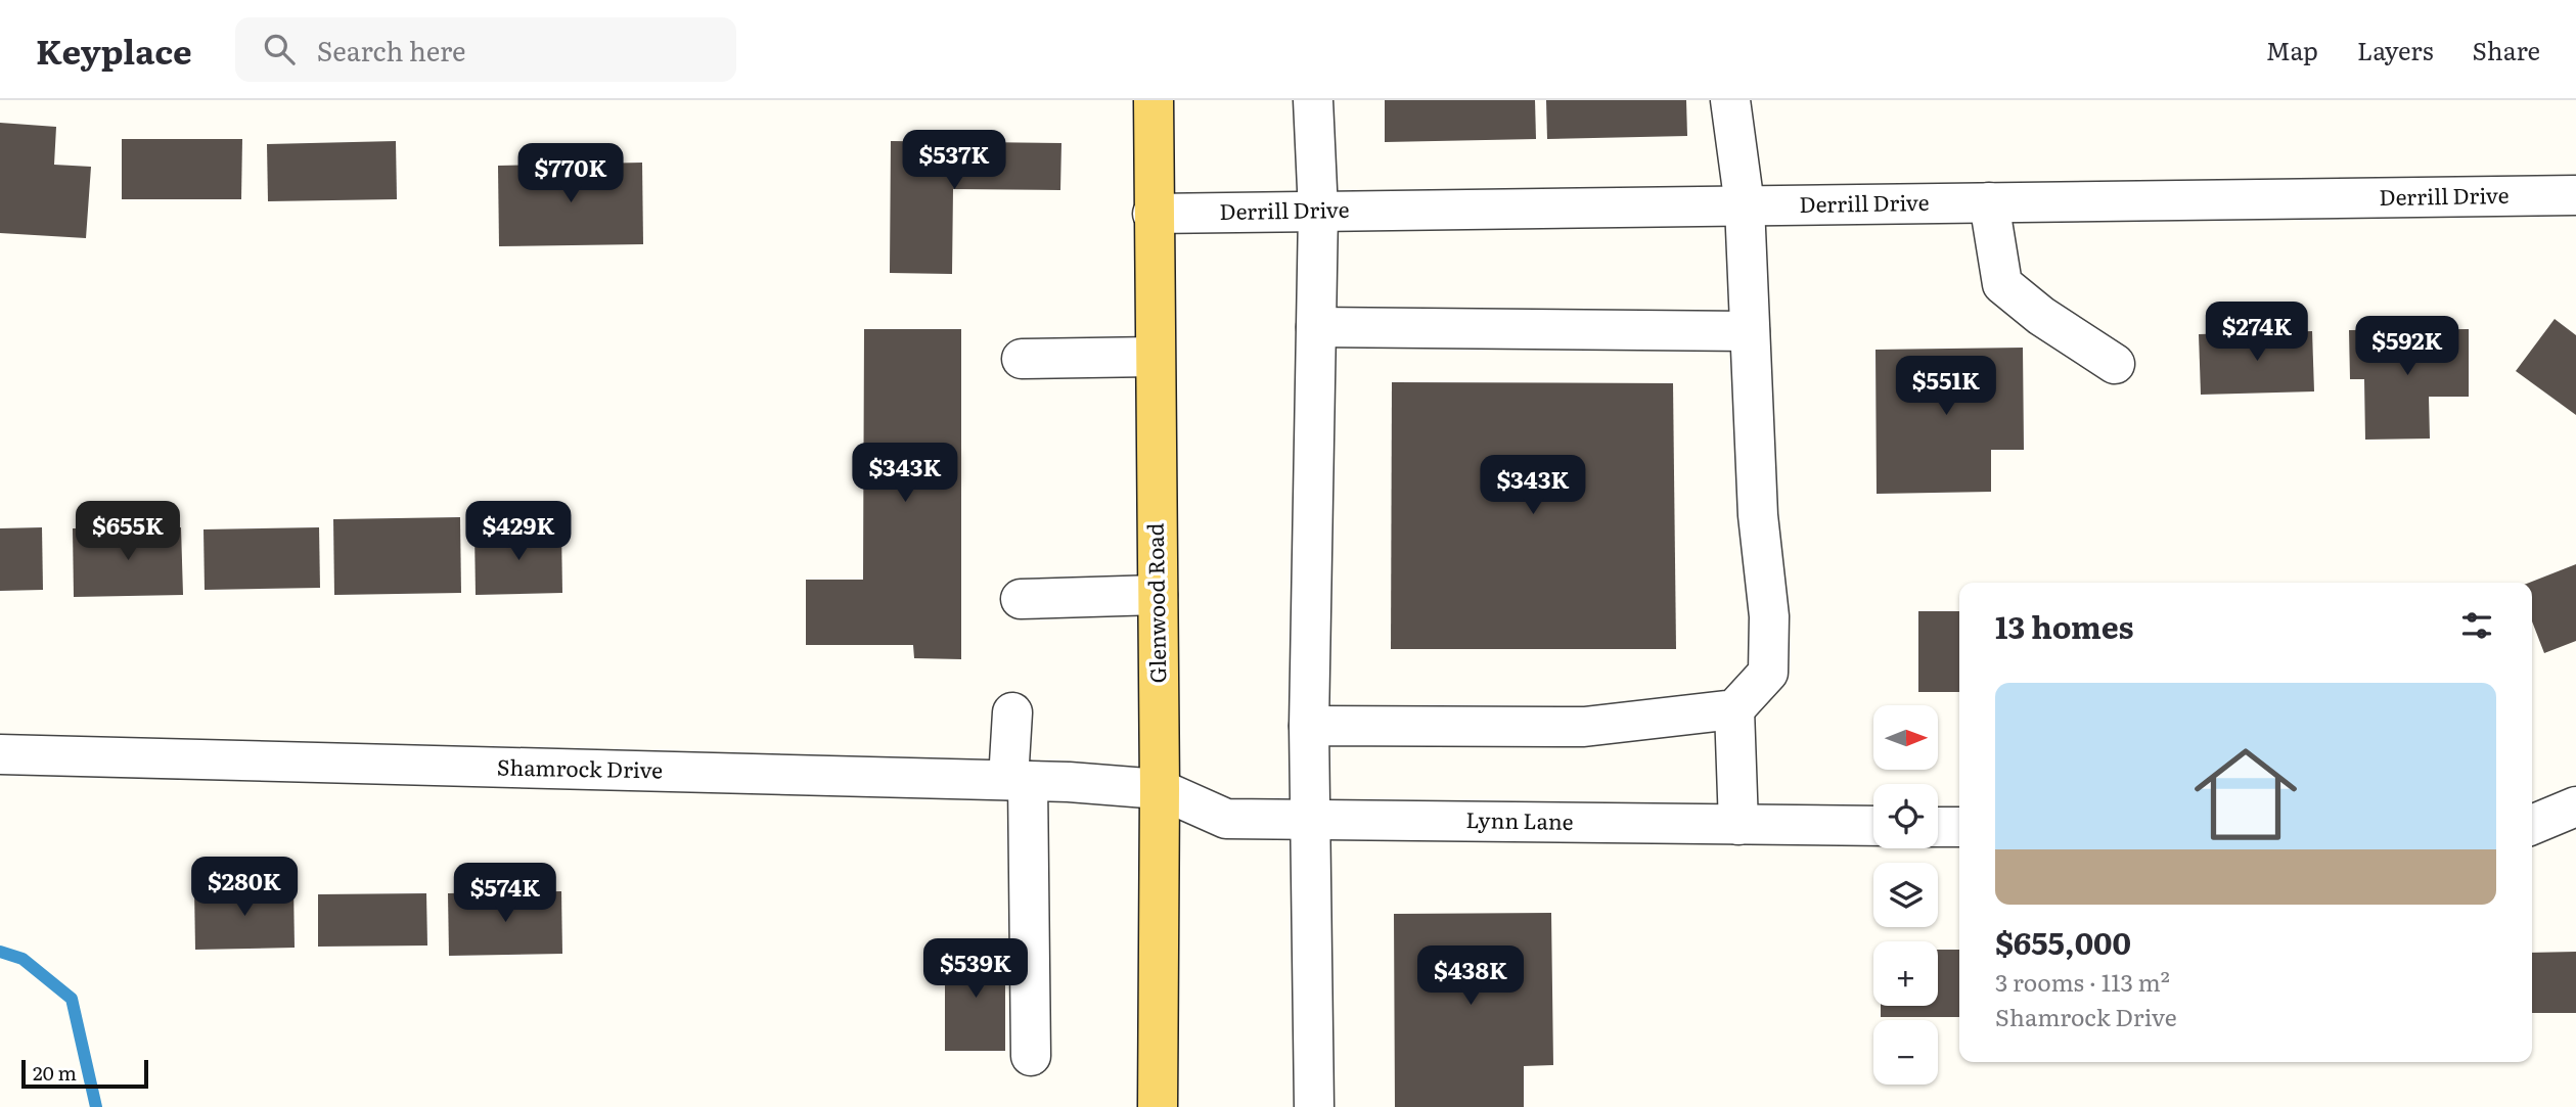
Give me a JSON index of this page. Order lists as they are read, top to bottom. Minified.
{"streets":{"main road":["Glenwood Road"],"street":["Derrill Drive","Shamrock Drive","Lynn Lane"]},"crossings":[["Derrill Drive","Glenwood Road"],["Glenwood Road","Shamrock Drive"],["Glenwood Road","Lynn Lane"],["Shamrock Drive","Lynn Lane"]],"scale_bar":"20 m","north":"right","page":{"header":"Keyplace","search":"Search here","nav":["Map","Layers","Share"],"price":["$537K","$770K","$274K","$592K","$551K","$343K","$343K","$655K","$429K","$280K","$574K","$539K","$438K"],"heading":"13 homes","list":[{"name":"$655,000","note":"3 rooms · 113 m² · Shamrock Drive"}],"map_buttons":["+","−"],"scale":"20 m"}}
